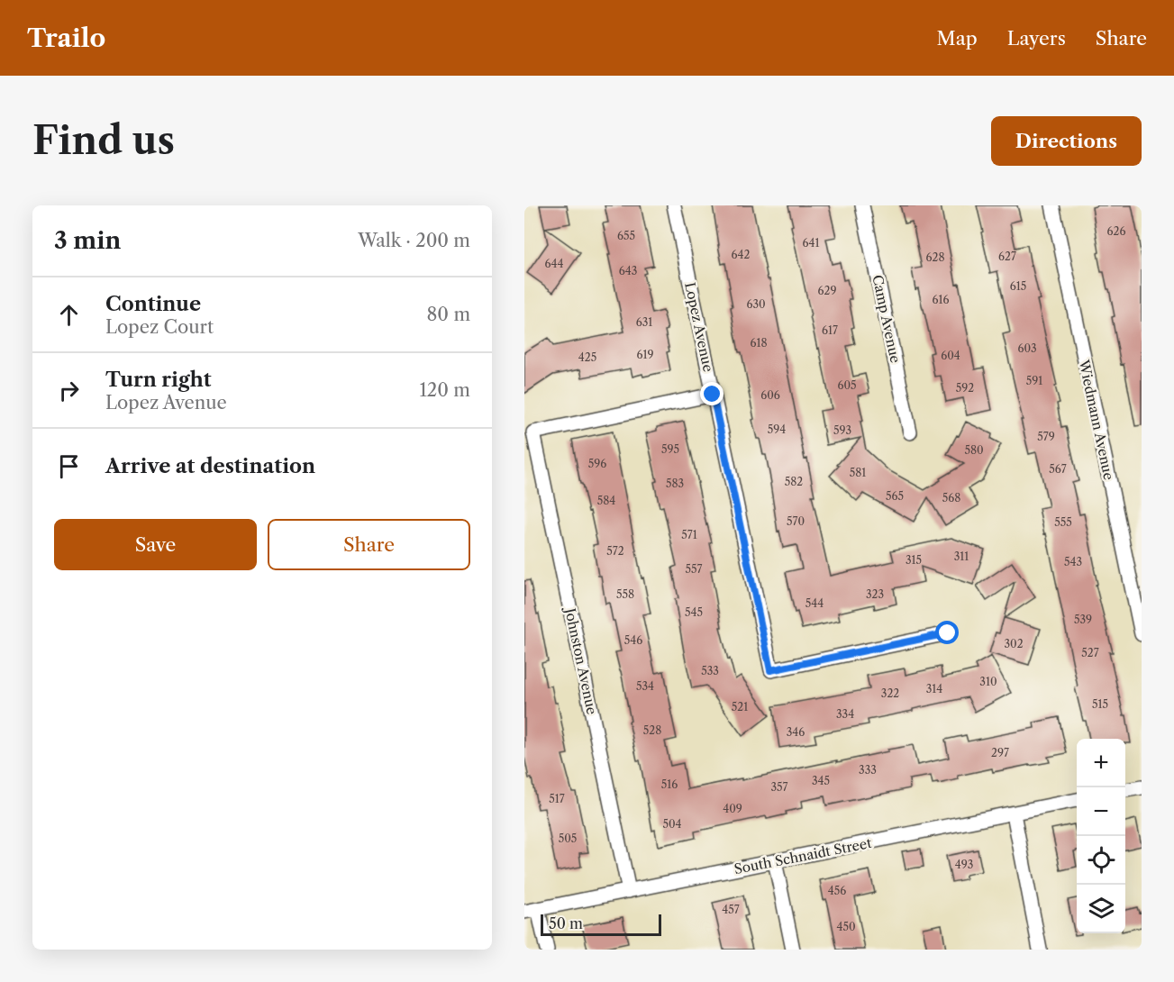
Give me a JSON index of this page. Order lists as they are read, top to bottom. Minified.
{"streets":{"street":["Camp Avenue","Lopez Avenue","Wiedmann Avenue","Johnston Avenue","South Schnaidt Street"]},"crossings":[["Lopez Avenue","Johnston Avenue"],["Johnston Avenue","South Schnaidt Street"]],"house_numbers":["626","655","641","642","627","628","644","643","615","629","616","630","631","617","618","603","619","604","425","591","605","592","606","594","593","579","595","580","596","567","581","582","583","565","568","584","570","555","571","572","311","315","543","557","558","323","544","545","539","546","302","527","533","310","534","314","322","515","521","334","528","346","297","333","345","516","357","517","409","504","505","493","456","457","450"],"scale_bar":"50 m","page":{"header":"Trailo","nav":["Map","Layers","Share"],"buttons":["Directions",["Save","Share"]],"title":"Find us","heading":["3 min","Walk · 200 m"],"list":[["Continue","Lopez Court","80 m"],["Turn right","Lopez Avenue","120 m"],"Arrive at destination"],"map_buttons":["+","−"],"scale":"50 m"}}
